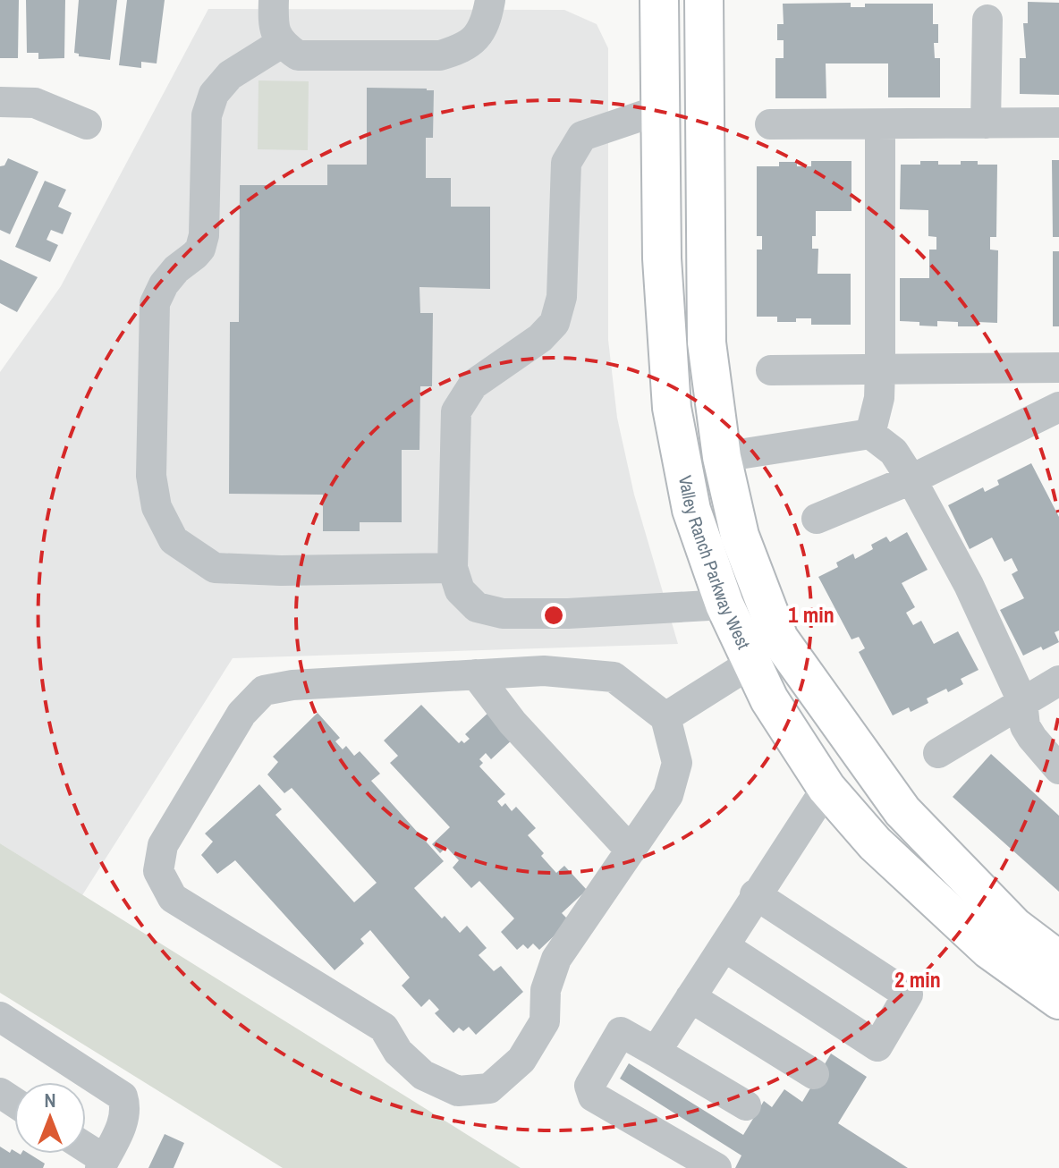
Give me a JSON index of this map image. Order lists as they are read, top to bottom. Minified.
{"streets":{"main road":["Valley Ranch Parkway West"]},"north":"top","rings":["1 min","2 min"]}
